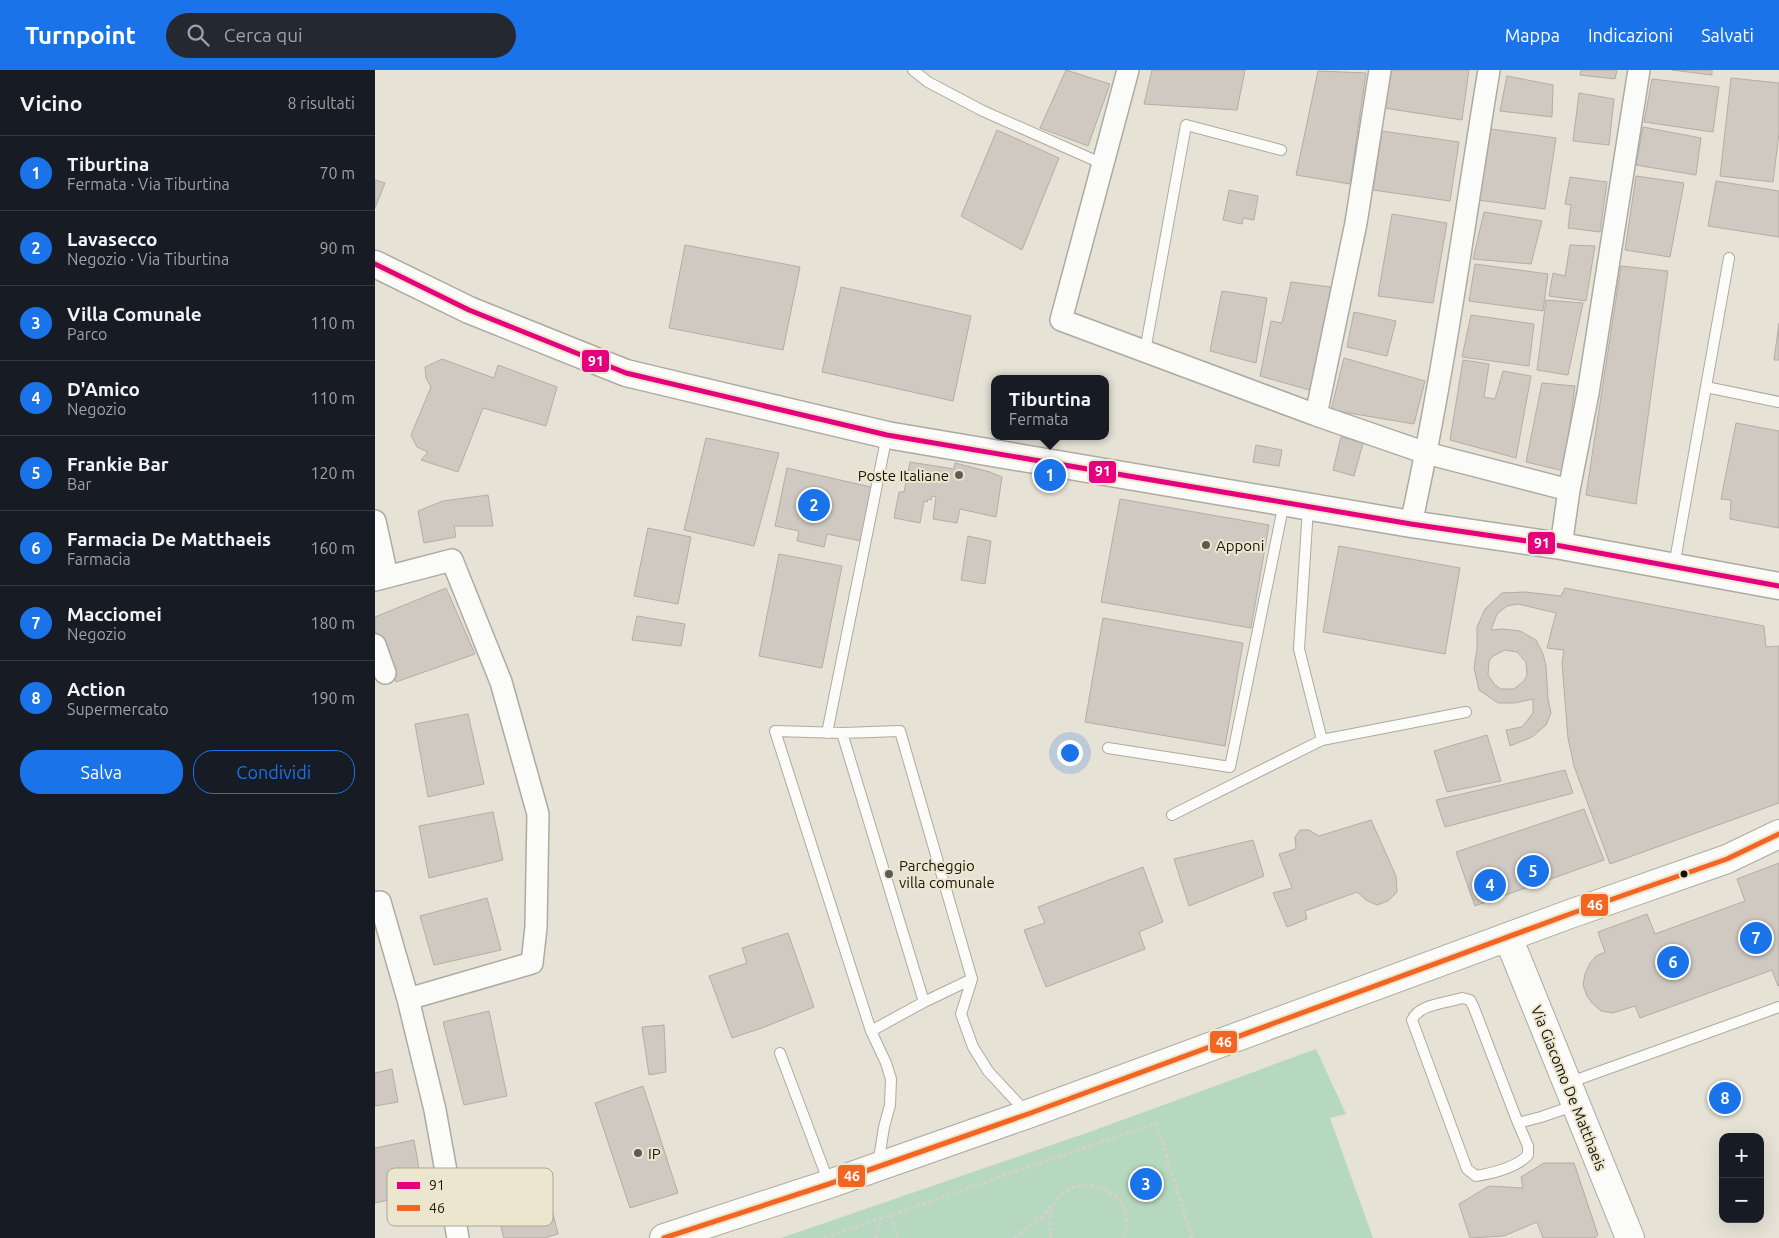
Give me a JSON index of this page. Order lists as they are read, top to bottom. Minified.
{"streets":{"main road":["Via Giacomo De Matthaeis"]},"places":["Poste Italiane","Apponi","Parcheggio villa comunale","IP"],"lines":["transit line 91","transit line 46"],"legend":["91","46"],"page":{"header":"Turnpoint","search":"Cerca qui","nav":["Mappa","Indicazioni","Salvati"],"heading":["Vicino","8 risultati"],"list":[{"mark":"1","name":"Tiburtina","note":"Fermata · Via Tiburtina","value":"70 m"},{"mark":"2","name":"Lavasecco","note":"Negozio · Via Tiburtina","value":"90 m"},{"mark":"3","name":"Villa Comunale","note":"Parco","value":"110 m"},{"mark":"4","name":"D'Amico","note":"Negozio","value":"110 m"},{"mark":"5","name":"Frankie Bar","note":"Bar","value":"120 m"},{"mark":"6","name":"Farmacia De Matthaeis","note":"Farmacia","value":"160 m"},{"mark":"7","name":"Macciomei","note":"Negozio","value":"180 m"},{"mark":"8","name":"Action","note":"Supermercato","value":"190 m"}],"popup":["Tiburtina","Fermata"],"pins":["1","2","5","4","7","6","8","3"],"buttons":["Salva","Condividi"],"map_buttons":["+","−"]}}
